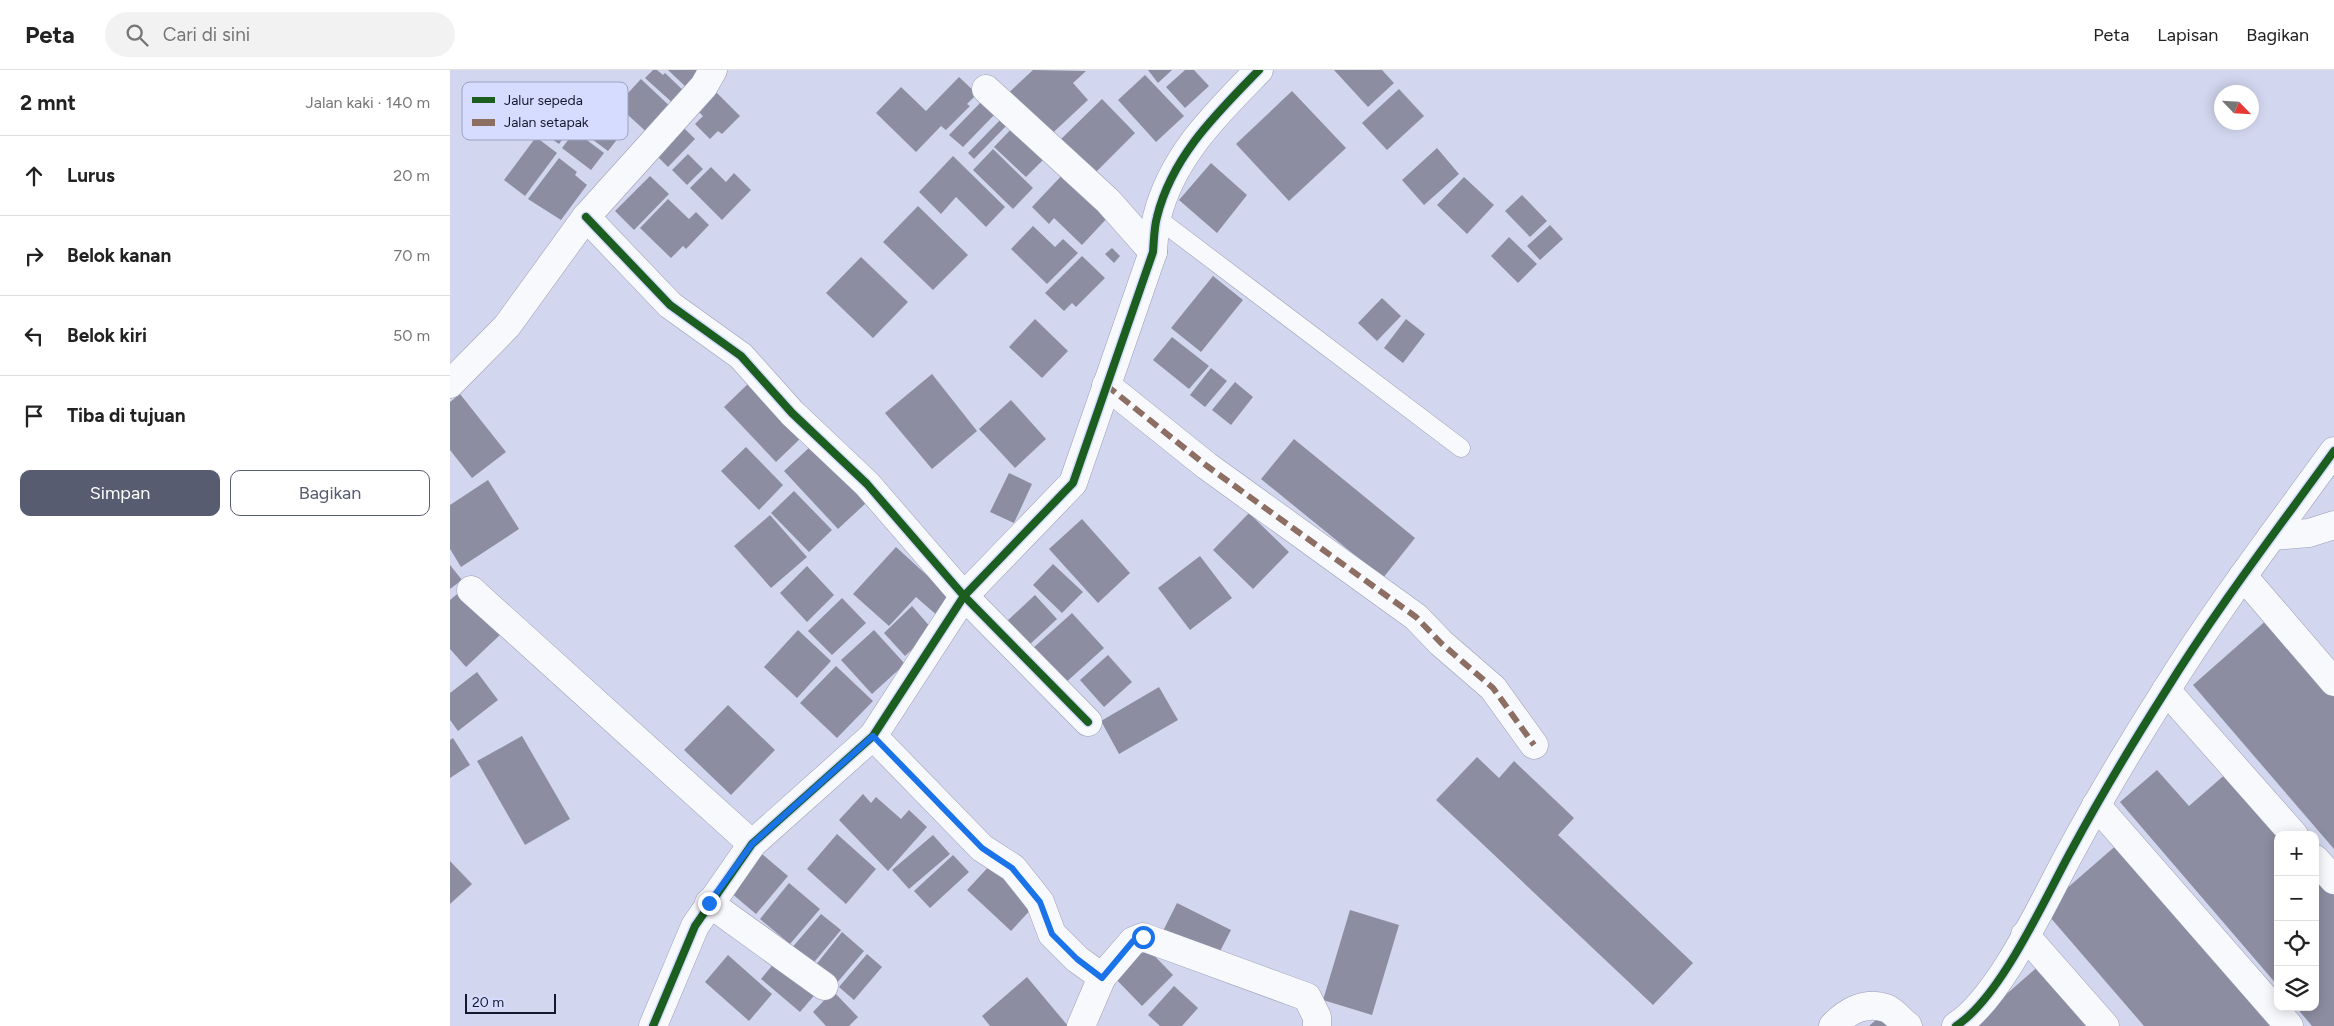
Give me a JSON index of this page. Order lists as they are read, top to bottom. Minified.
{"legend":["Jalur sepeda","Jalan setapak"],"scale_bar":"20 m","north":"bottom right","page":{"header":"Peta","search":"Cari di sini","nav":["Peta","Lapisan","Bagikan"],"heading":["2 mnt","Jalan kaki · 140 m"],"list":[["Lurus","20 m"],["Belok kanan","70 m"],["Belok kiri","50 m"],"Tiba di tujuan"],"buttons":["Simpan","Bagikan"],"map_buttons":["+","−"],"scale":"20 m"}}
